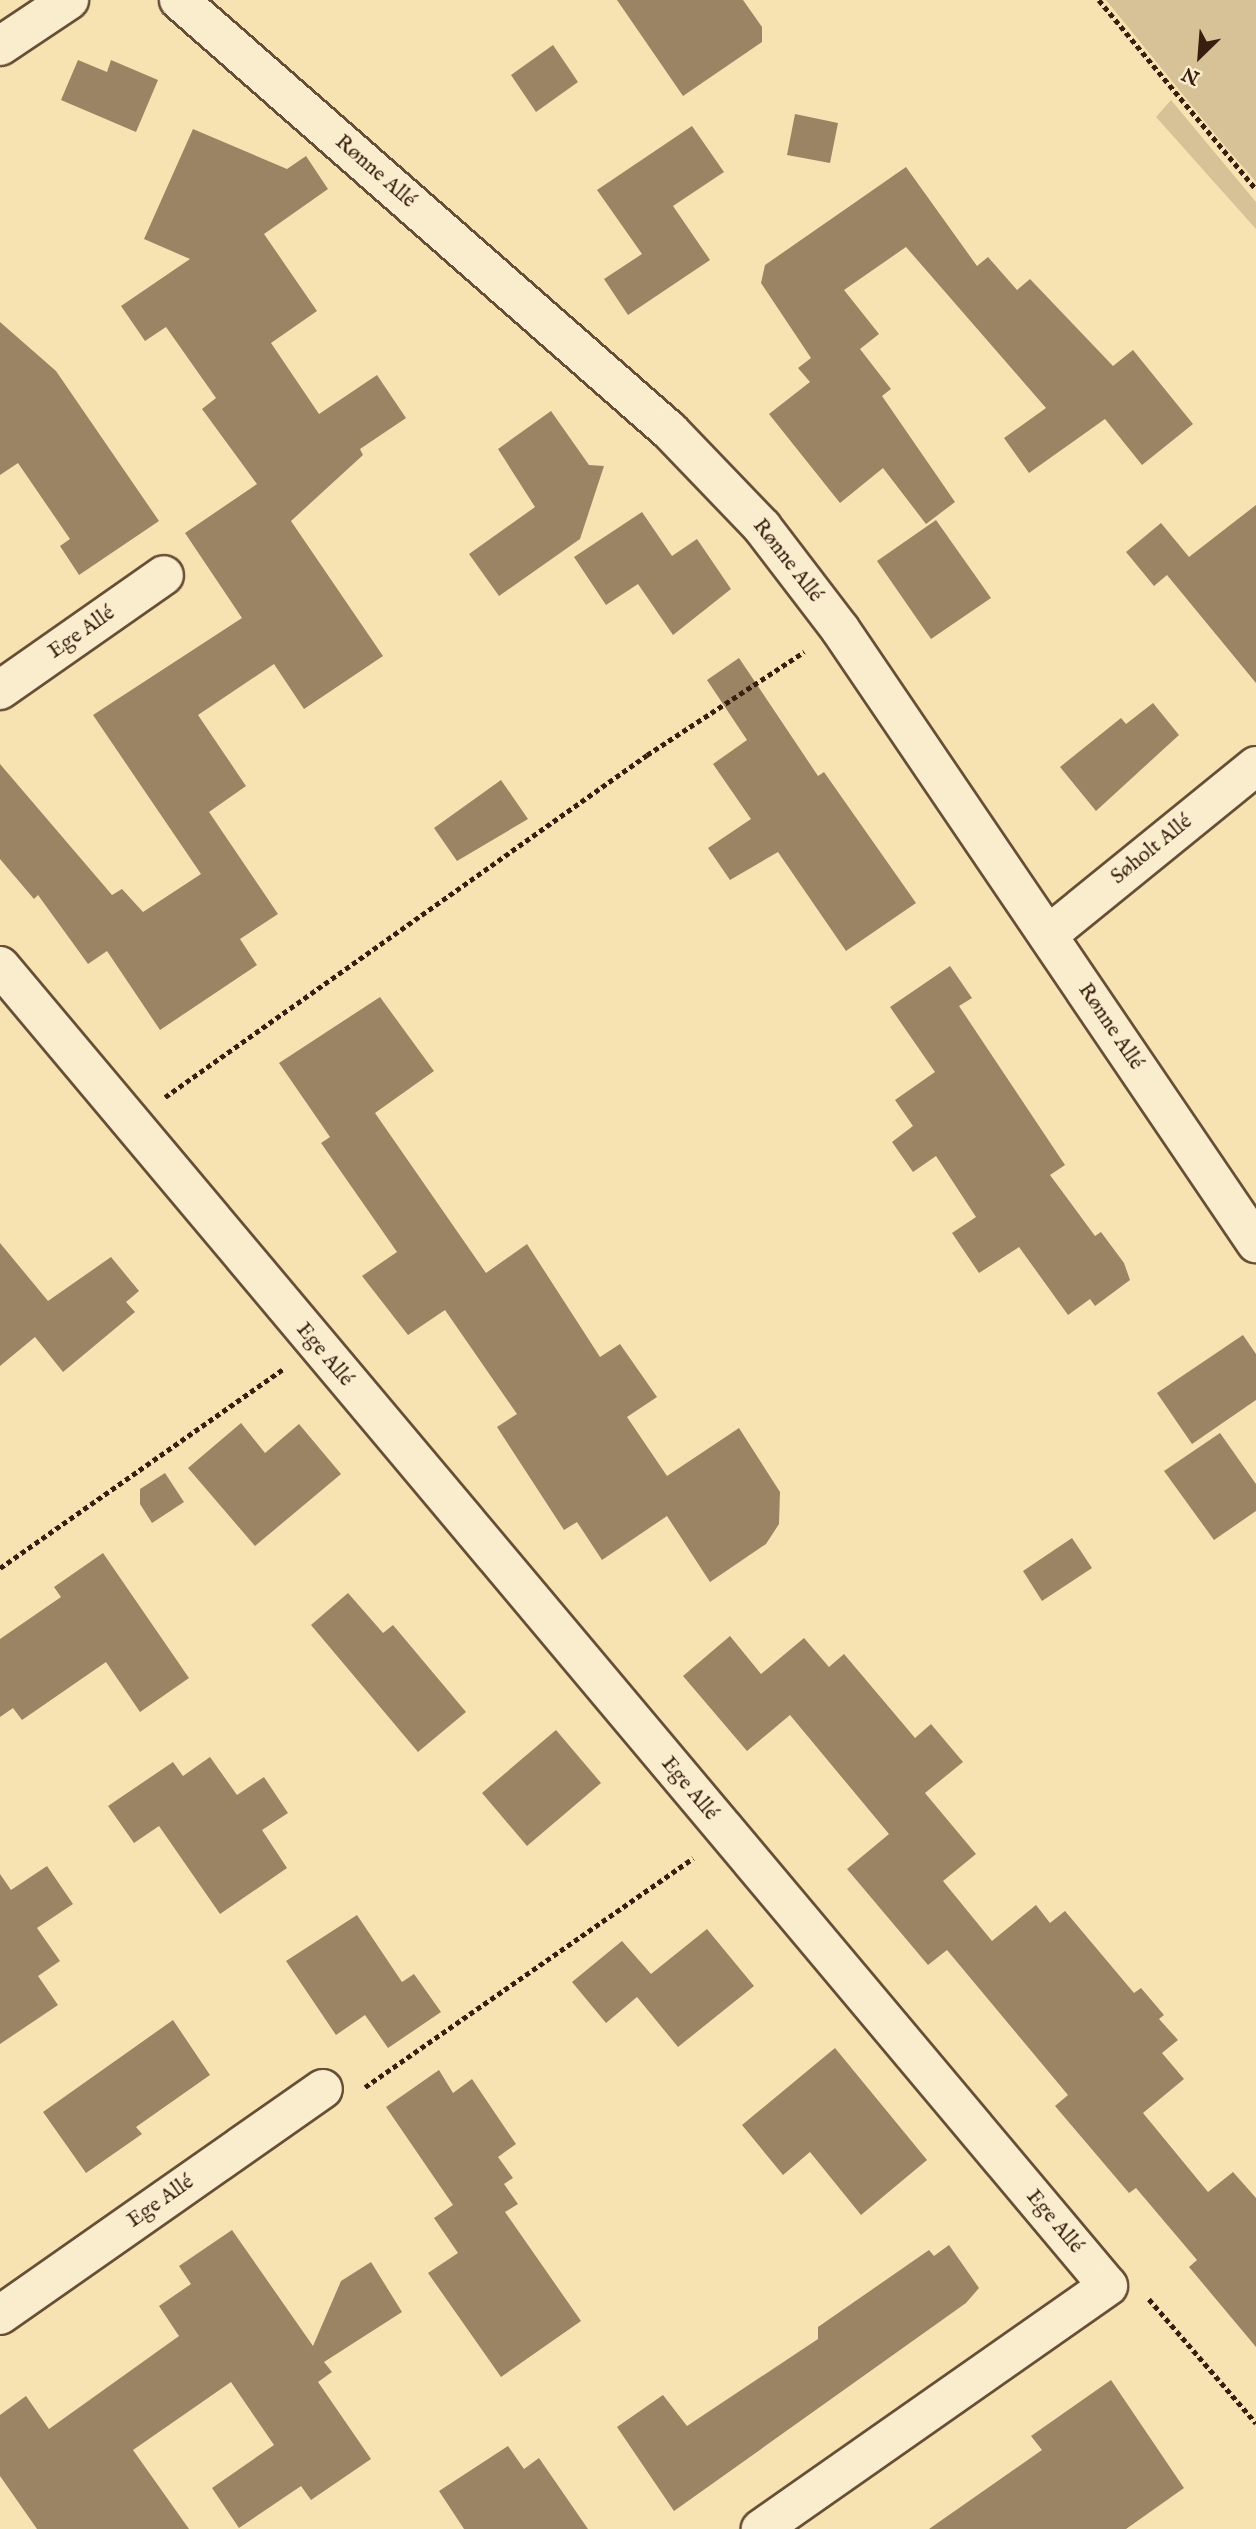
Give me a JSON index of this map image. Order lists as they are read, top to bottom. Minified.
{"streets":{"street":["Rønne Allé","Ege Allé","Søholt Allé"]},"crossings":[["Rønne Allé","Søholt Allé"]],"north":"bottom left"}
